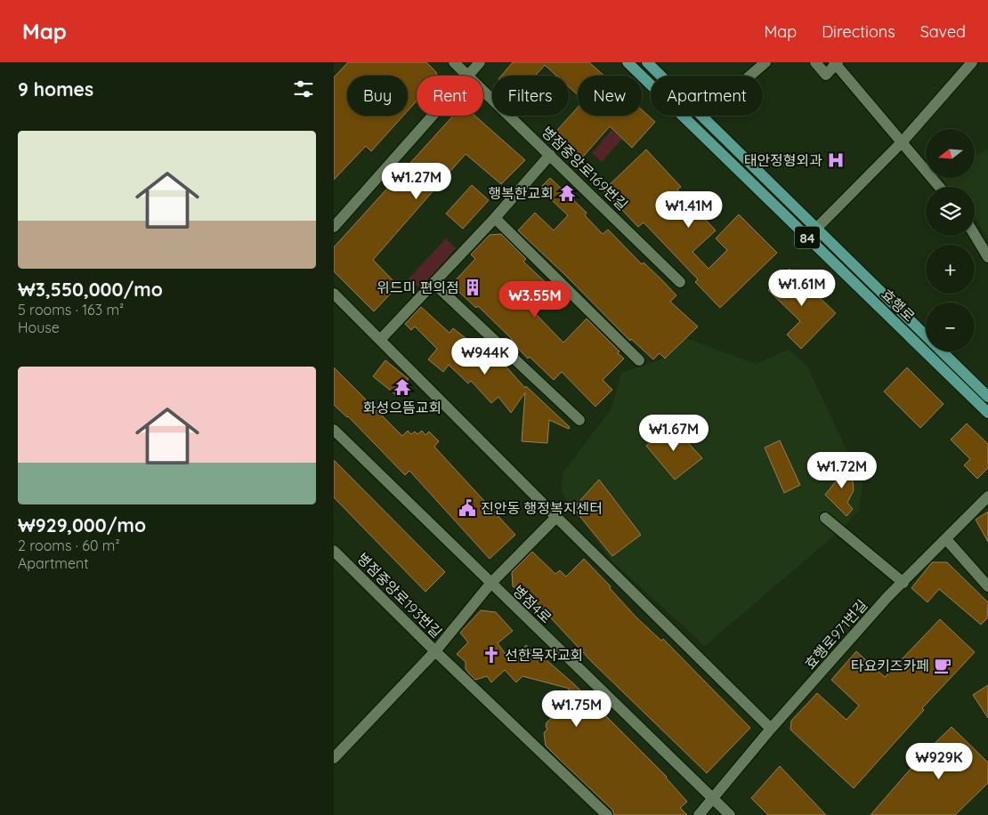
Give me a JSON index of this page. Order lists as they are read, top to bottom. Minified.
{"streets":{"main road":["84","효행로"],"street":["병점중앙로169번길","병점중앙로193번길","병점4로","효행로971번길"]},"crossings":[["병점4로","효행로971번길"]],"places":{"hospital":["태안정형외과"],"temple":["행복한교회","화성으뜸교회"],"building":["위드미 편의점"],"public building":["진안동 행정복지센터"],"church":["선한목자교회"],"cafe":["타요키즈카페"]},"north":"left","page":{"header":"Map","nav":["Map","Directions","Saved"],"heading":"9 homes","chip":["Buy","Rent","Filters","New","Apartment"],"list":[{"name":"₩3,550,000/mo","note":"5 rooms · 163 m² · House"},{"name":"₩929,000/mo","note":"2 rooms · 60 m² · Apartment"}],"map_buttons":["+","−"],"price":["₩1.27M","₩1.41M","₩1.61M","₩3.55M","₩944K","₩1.67M","₩1.72M","₩1.75M","₩929K"]}}
